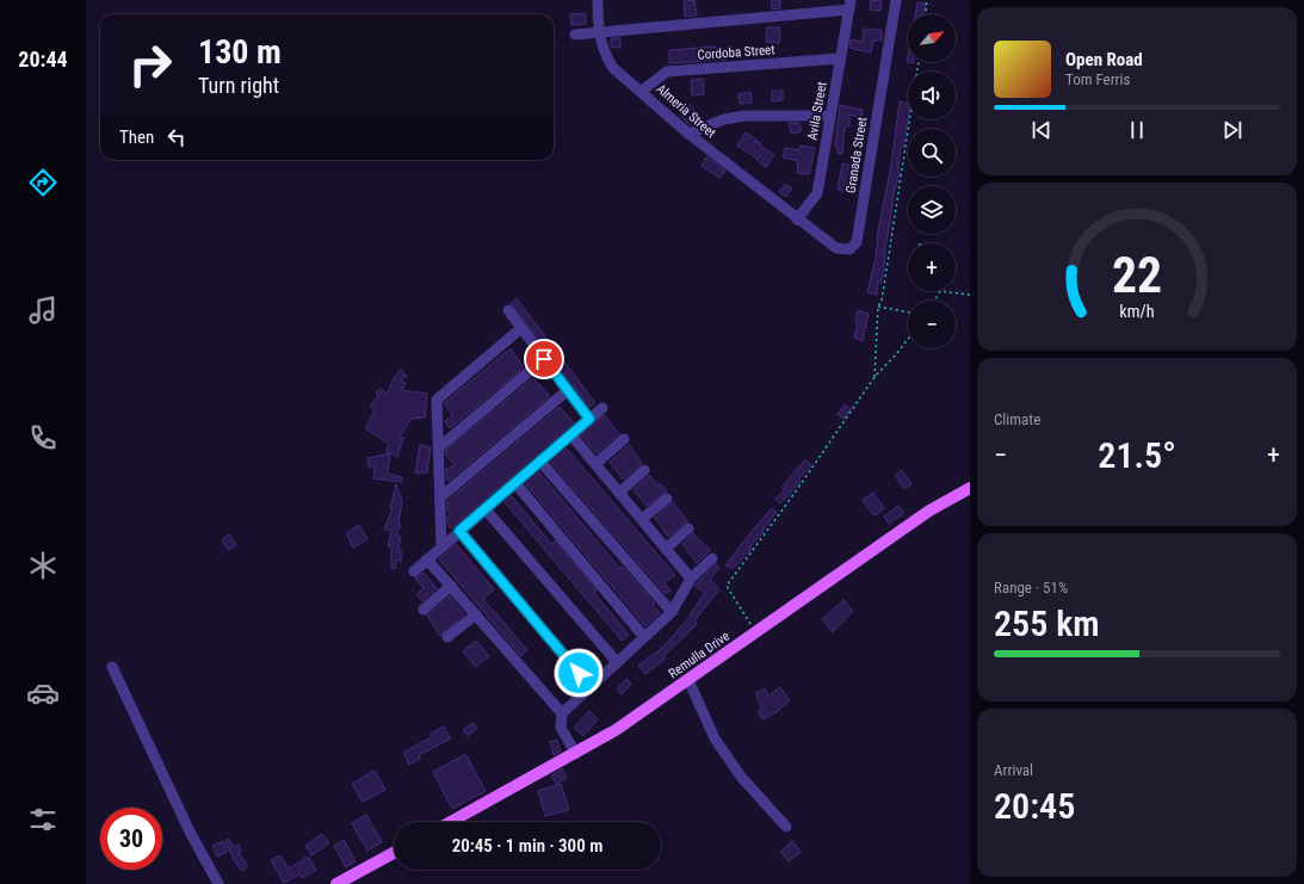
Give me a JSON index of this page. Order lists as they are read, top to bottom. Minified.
{"streets":{"main road":["Remulla Drive"],"street":["Cordoba Street","Almeria Street","Avila Street","Granada Street"]},"crossings":[["Cordoba Street","Almeria Street"],["Cordoba Street","Avila Street"],["Almeria Street","Avila Street"],["Almeria Street","Granada Street"],["Avila Street","Granada Street"]],"north":"top right","page":{"tabs":"20:44","map_buttons":["+","−"],"turn":["130 m","Turn right"],"song":["Open Road","Tom Ferris"],"then":"Then","tile":["Climate",["Range · 51%","255 km"],["Arrival","20:45"]],"heat":["−","21.5°","+"],"limit":"30","trip":"20:45 · 1 min · 300 m","gauge":["22","km/h"]}}
